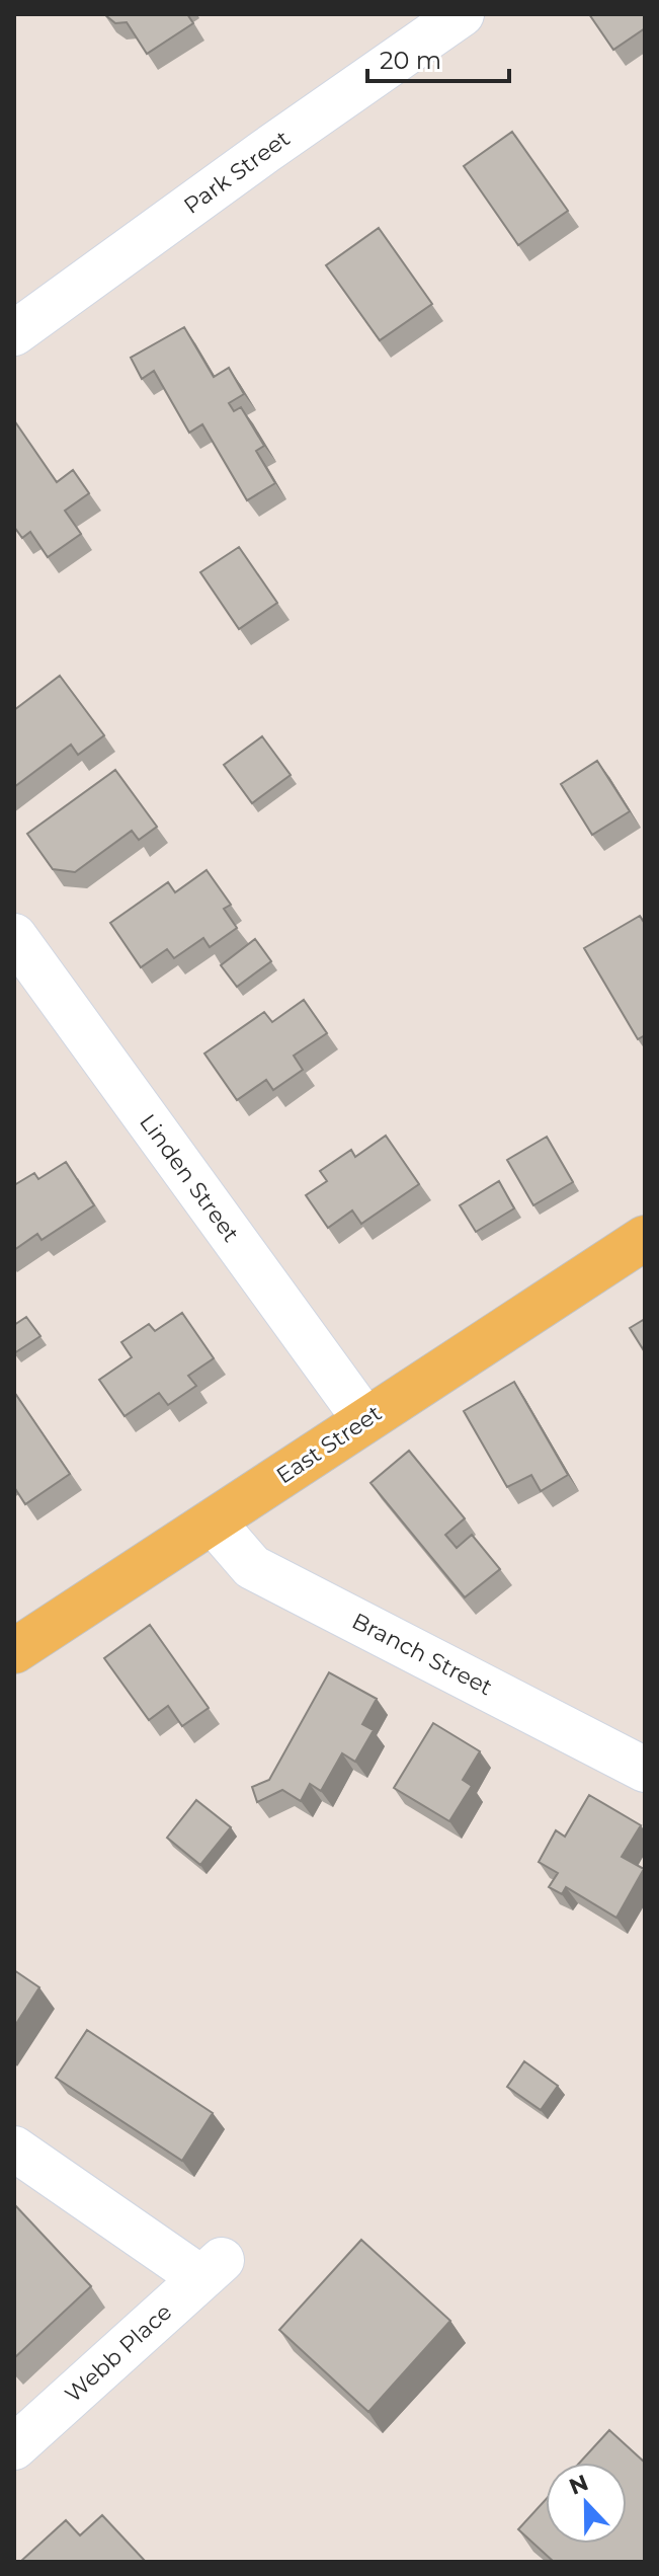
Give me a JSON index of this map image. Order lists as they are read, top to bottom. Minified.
{"streets":{"main road":["East Street"],"street":["Park Street","Linden Street","Branch Street","Webb Place"]},"crossings":[["Linden Street","East Street"],["East Street","Branch Street"]],"scale_bar":"20 m","north":"top"}
